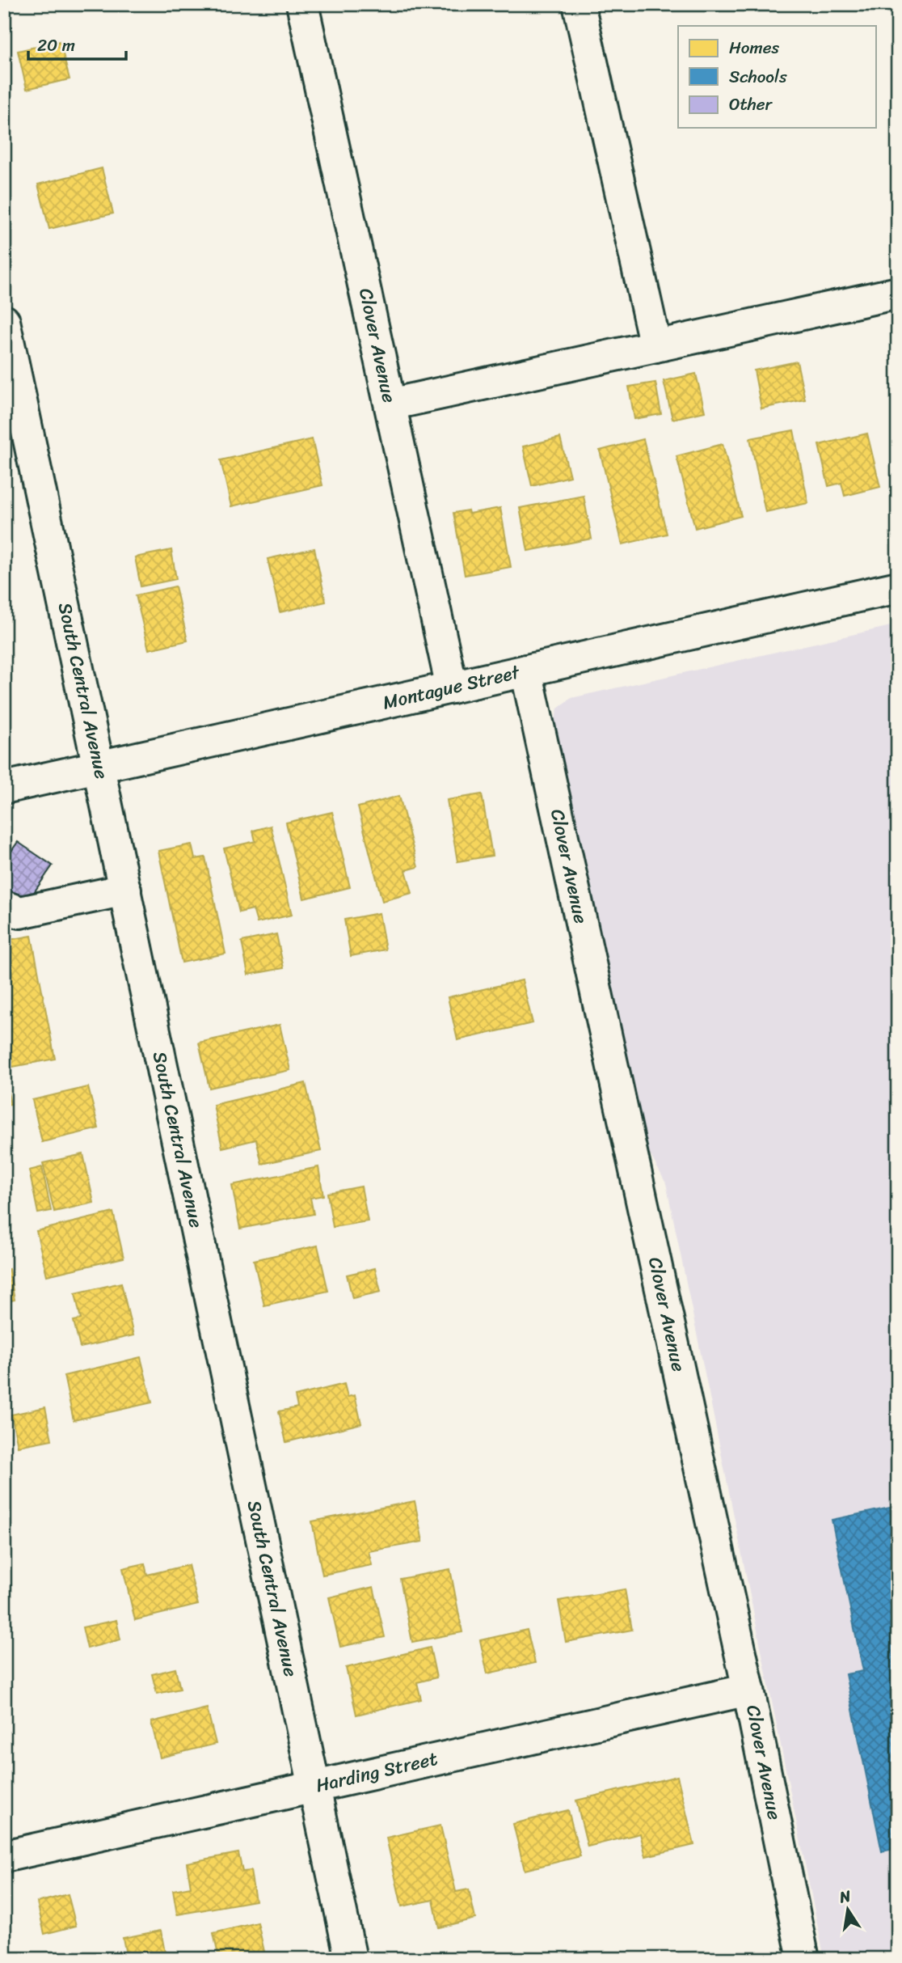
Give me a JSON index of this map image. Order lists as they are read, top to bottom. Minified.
{"streets":{"street":["Clover Avenue","Montague Street","South Central Avenue","Harding Street"]},"crossings":[["Clover Avenue","Montague Street"],["Clover Avenue","Harding Street"],["Montague Street","South Central Avenue"],["South Central Avenue","Harding Street"]],"legend":["Homes","Schools","Other"],"scale_bar":"20 m","north":"top"}
